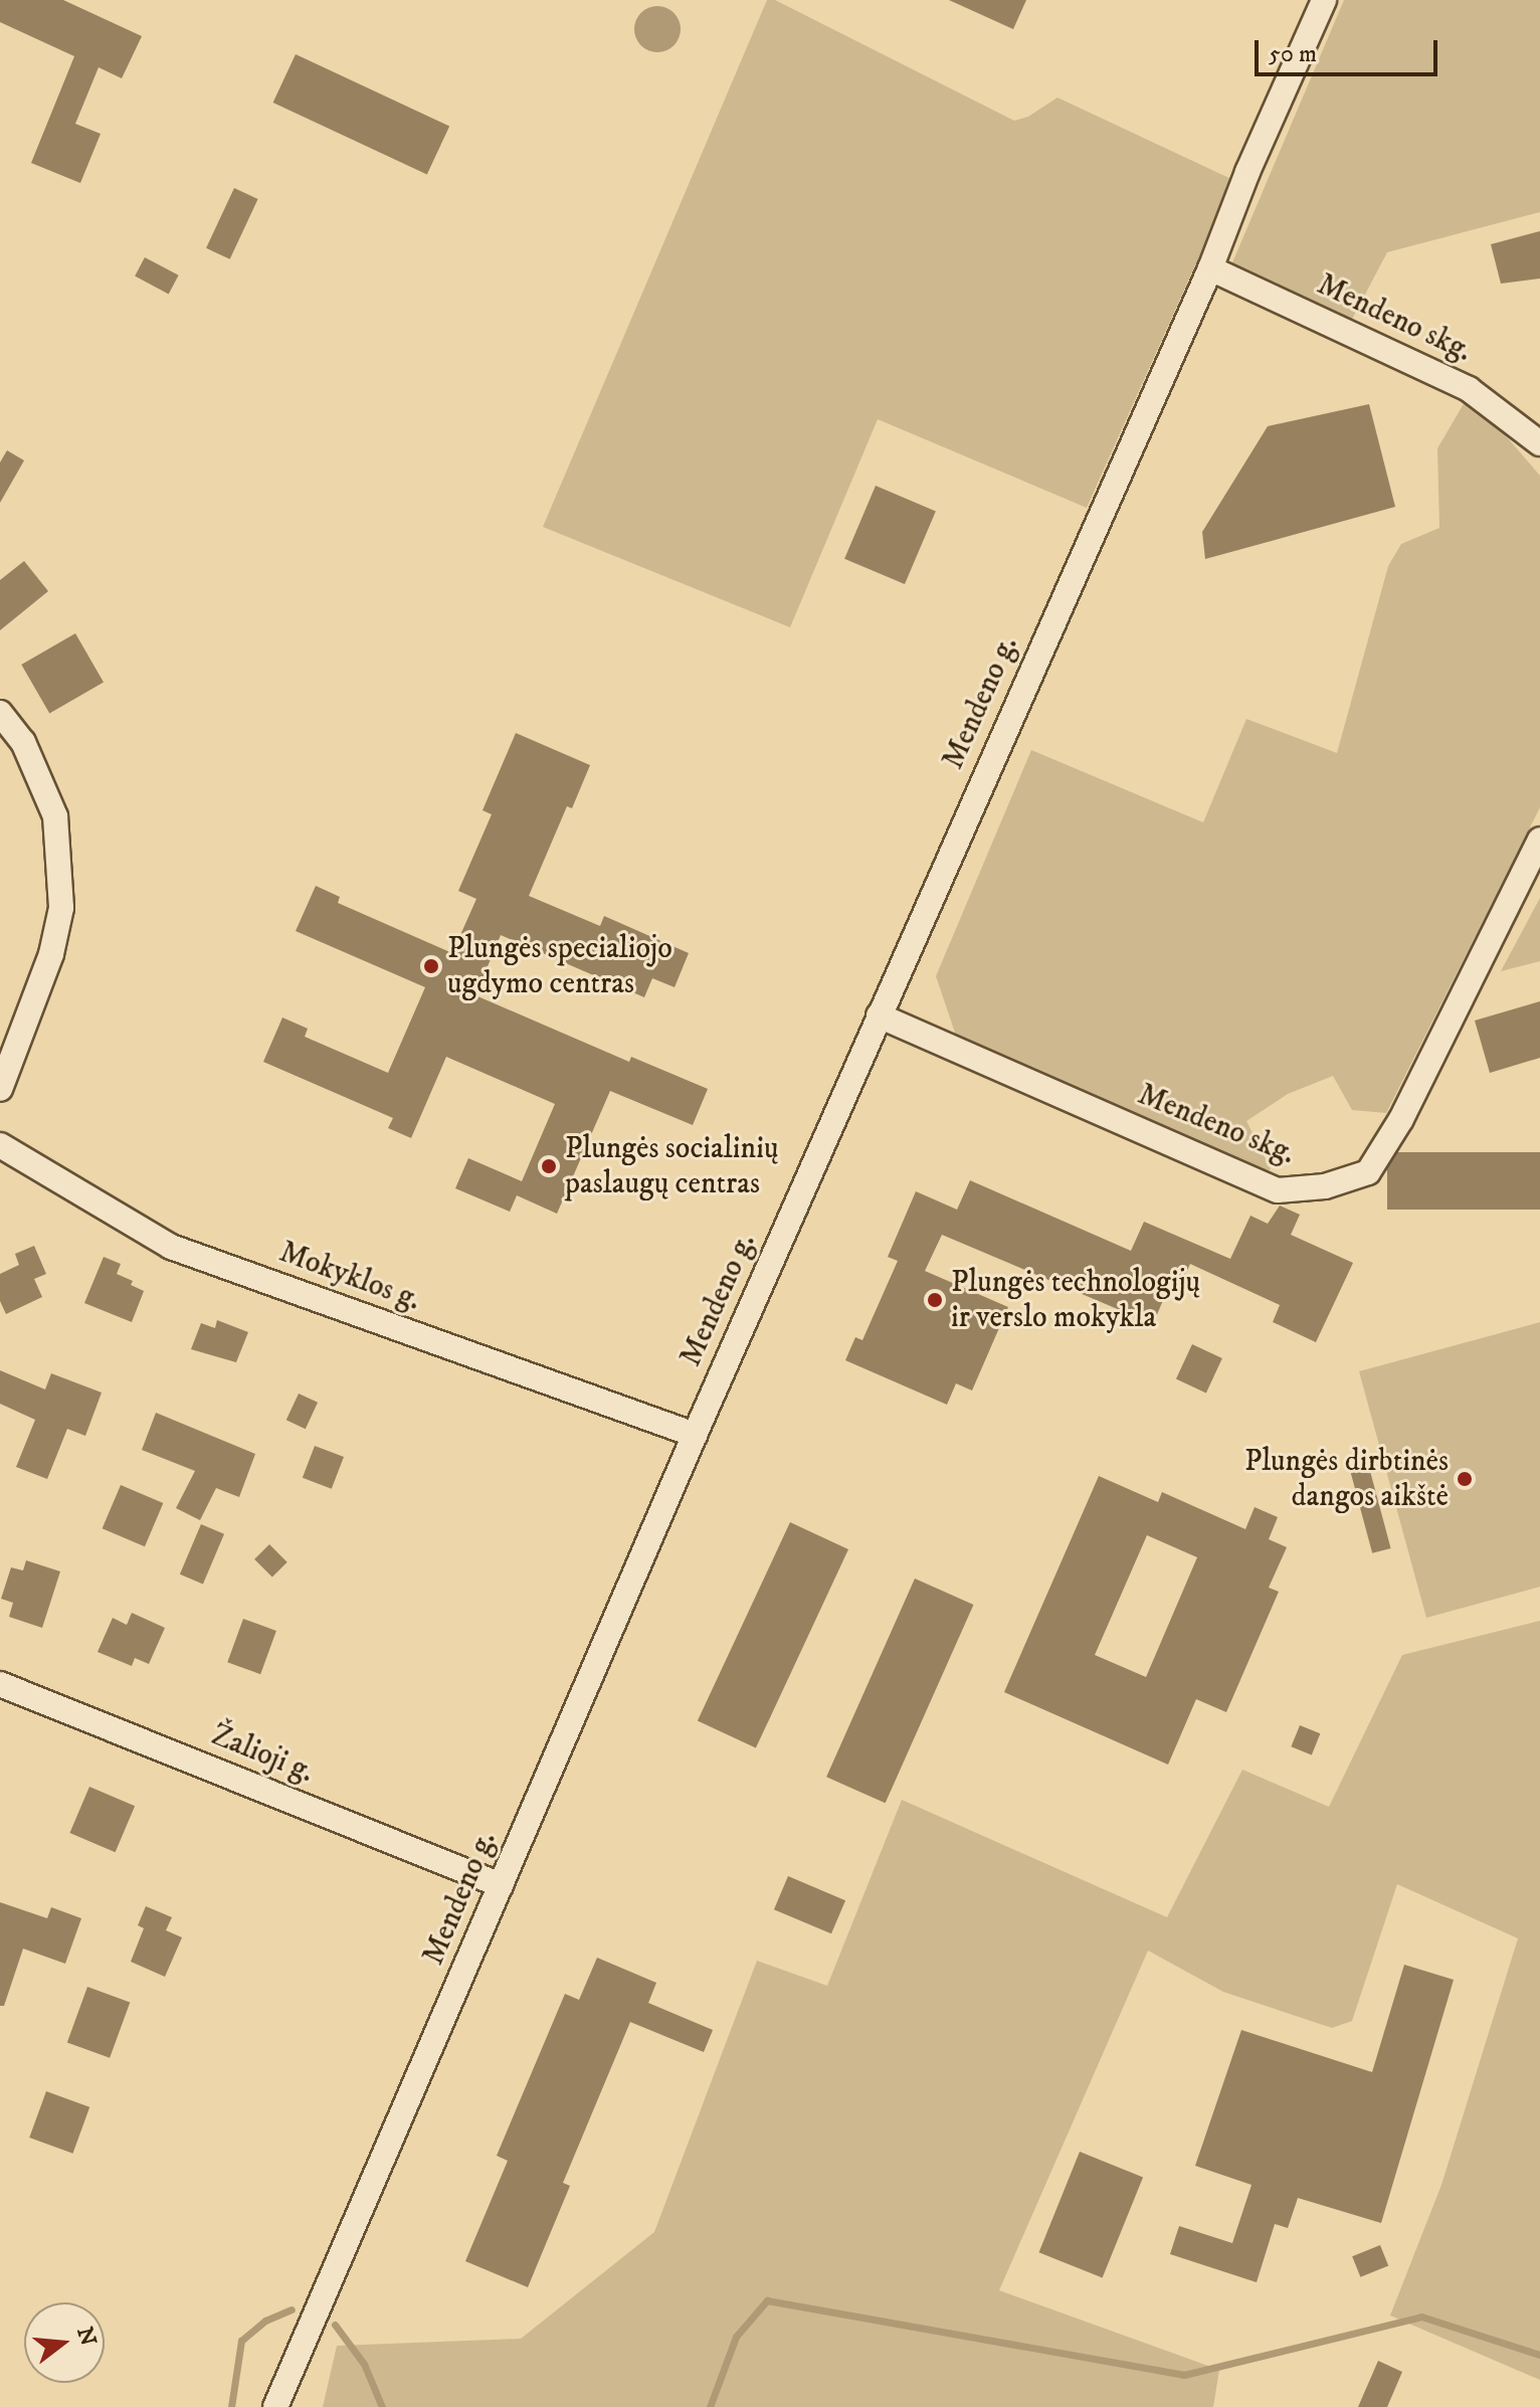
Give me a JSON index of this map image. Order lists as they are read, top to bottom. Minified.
{"streets":{"street":["Mendeno skg.","Mendeno g.","Mokyklos g.","Žalioji g."]},"crossings":[["Mendeno skg.","Mendeno g."],["Mendeno g.","Mokyklos g."],["Mendeno g.","Žalioji g."]],"places":["Plungės specialiojo ugdymo centras","Plungės socialinių paslaugų centras","Plungės technologijų ir verslo mokykla","Plungės dirbtinės dangos aikštė"],"scale_bar":"50 m","north":"right"}
